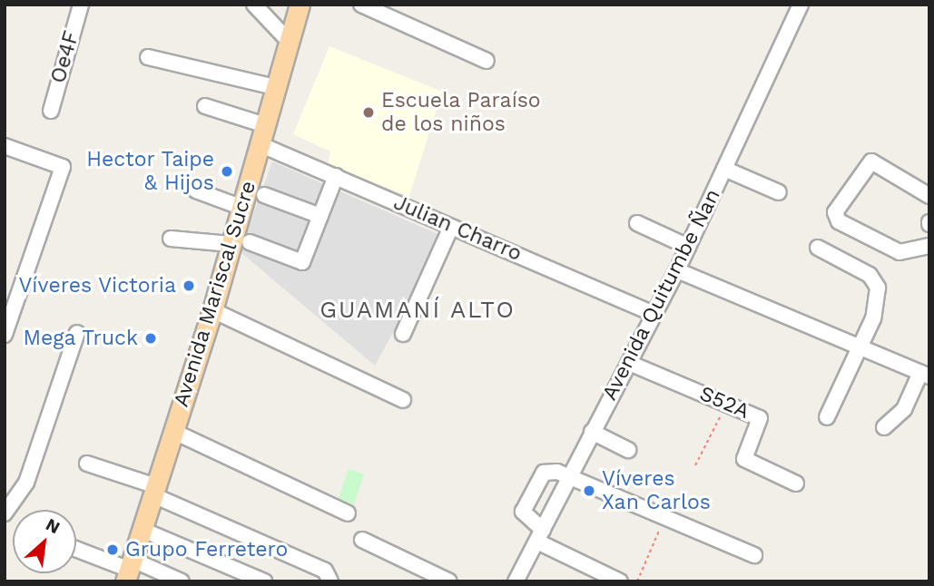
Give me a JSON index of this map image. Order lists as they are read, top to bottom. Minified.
{"streets":{"main road":["Avenida Mariscal Sucre"],"street":["Oe4F","Julian Charro","Avenida Quitumbe Ñan","S52A"]},"crossings":[["Julian Charro","Avenida Mariscal Sucre"],["Julian Charro","Avenida Quitumbe Ñan"],["Avenida Quitumbe Ñan","S52A"]],"districts":["GUAMANÍ ALTO"],"places":["Escuela Paraíso de los niños","Hector Taipe & Hijos","Víveres Victoria","Mega Truck","Víveres Xan Carlos","Grupo Ferretero"],"north":"top right"}
